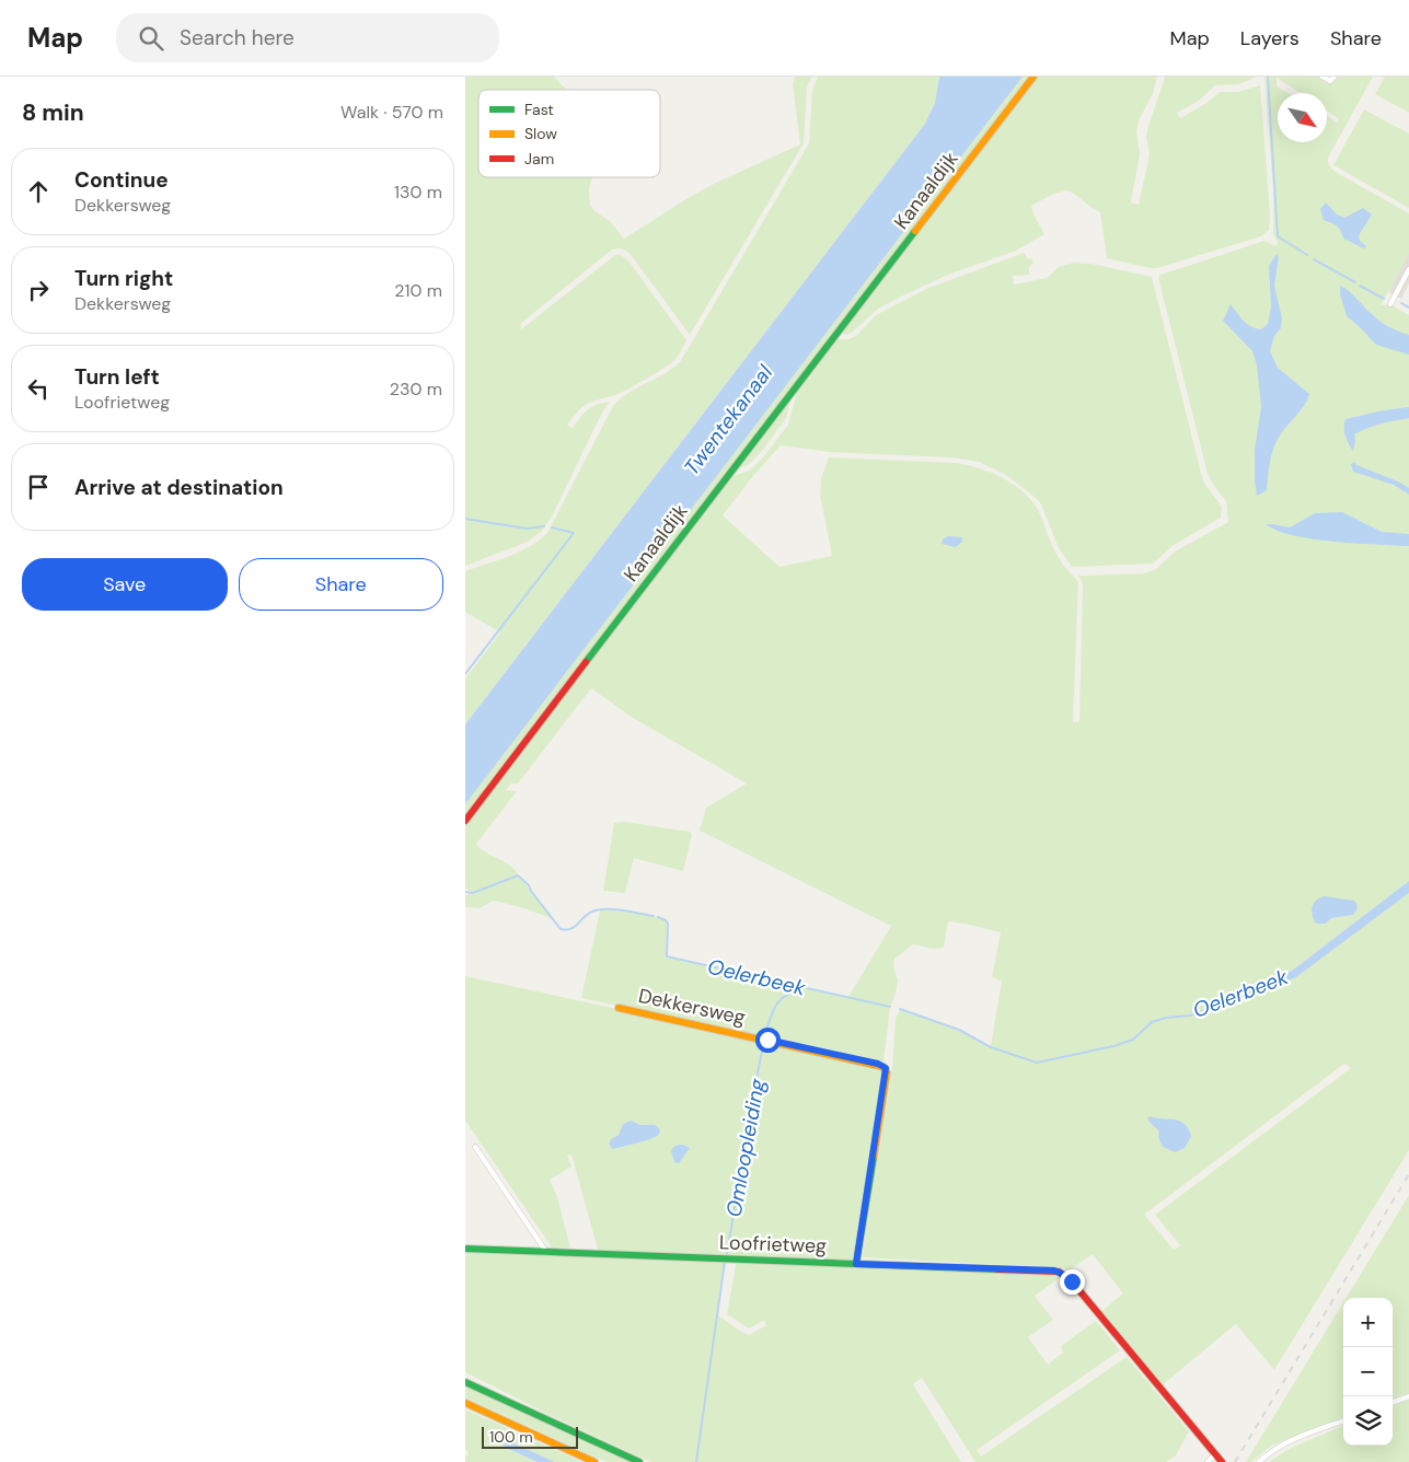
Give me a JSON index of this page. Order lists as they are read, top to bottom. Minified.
{"streets":{"main road":["Kanaaldijk","Dekkersweg","Loofrietweg"]},"crossings":[["Dekkersweg","Loofrietweg"]],"water":["Twentekanaal","Oelerbeek","Omloopleiding"],"legend":["Fast","Slow","Jam"],"scale_bar":"100 m","north":"bottom right","page":{"header":"Map","search":"Search here","nav":["Map","Layers","Share"],"heading":["8 min","Walk · 570 m"],"list":[["Continue","Dekkersweg","130 m"],["Turn right","Dekkersweg","210 m"],["Turn left","Loofrietweg","230 m"],"Arrive at destination"],"buttons":["Save","Share"],"map_buttons":["+","−"],"scale":"100 m"}}
